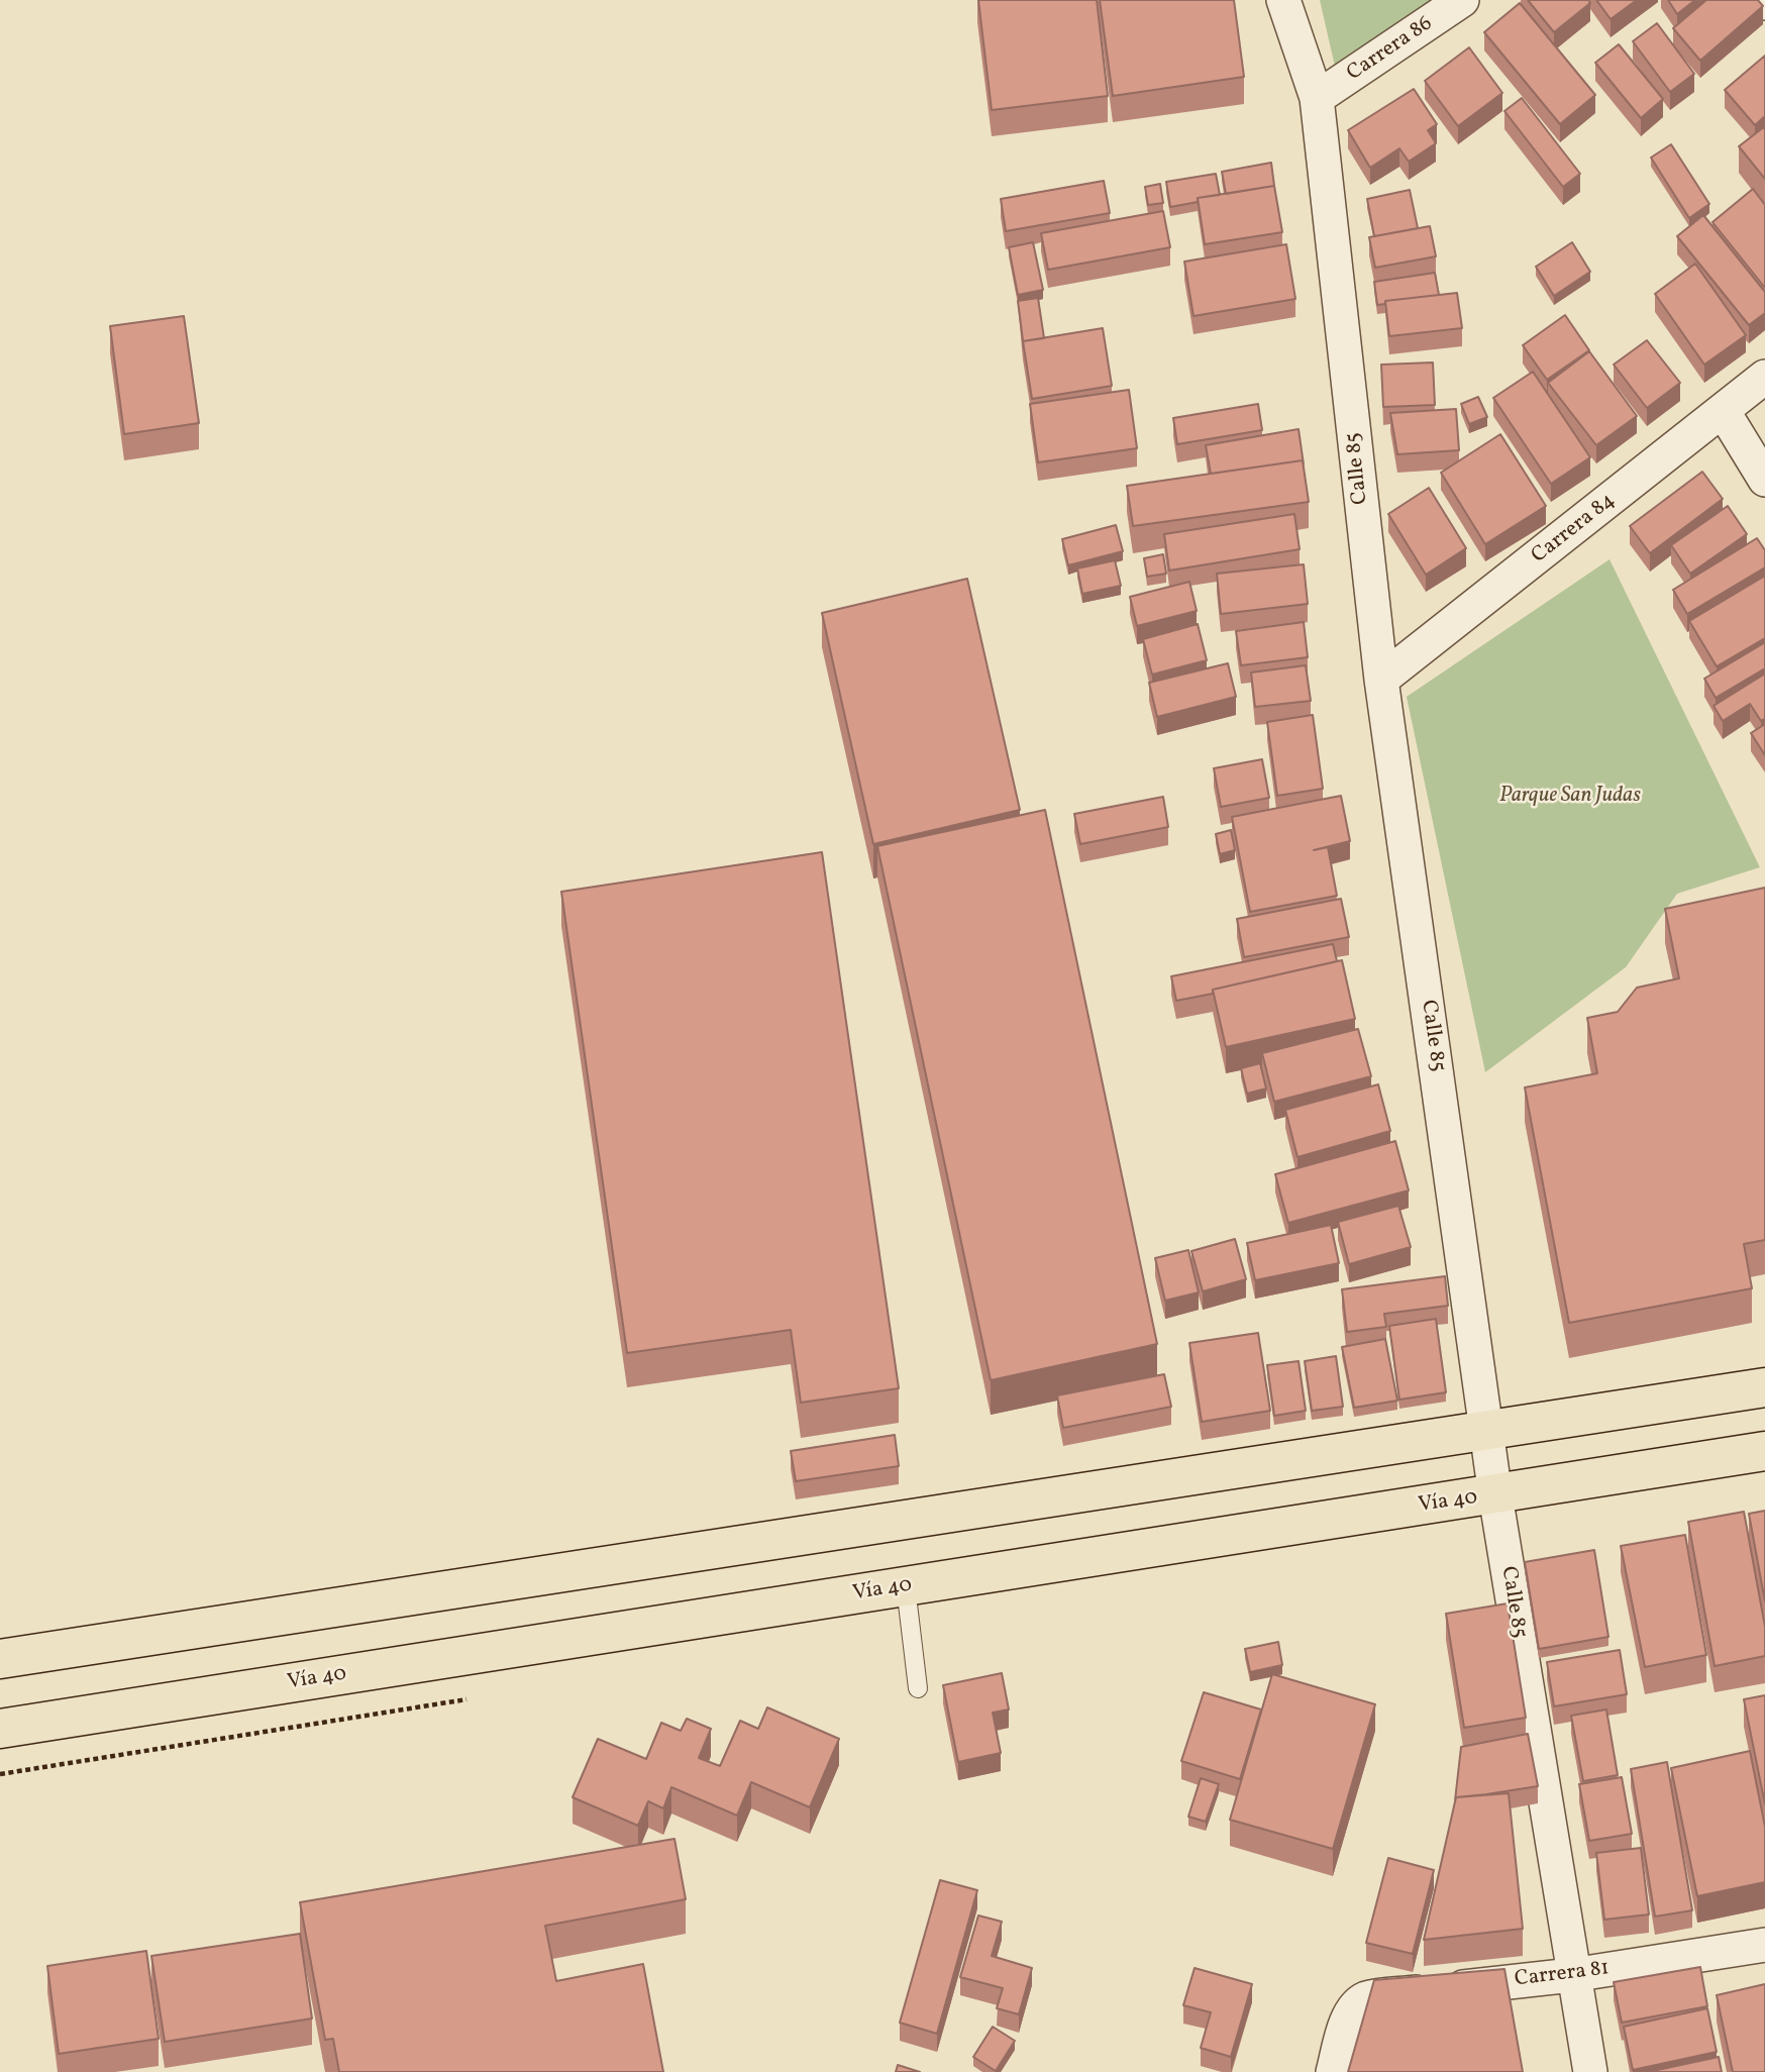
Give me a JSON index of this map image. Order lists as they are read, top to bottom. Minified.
{"streets":{"highway":["Vía 40"],"street":["Carrera 86","Calle 85","Carrera 84","Carrera 81"]},"crossings":[["Carrera 86","Calle 85"],["Calle 85","Carrera 84"],["Calle 85","Vía 40"],["Calle 85","Carrera 81"]],"parks":["Parque San Judas"]}
